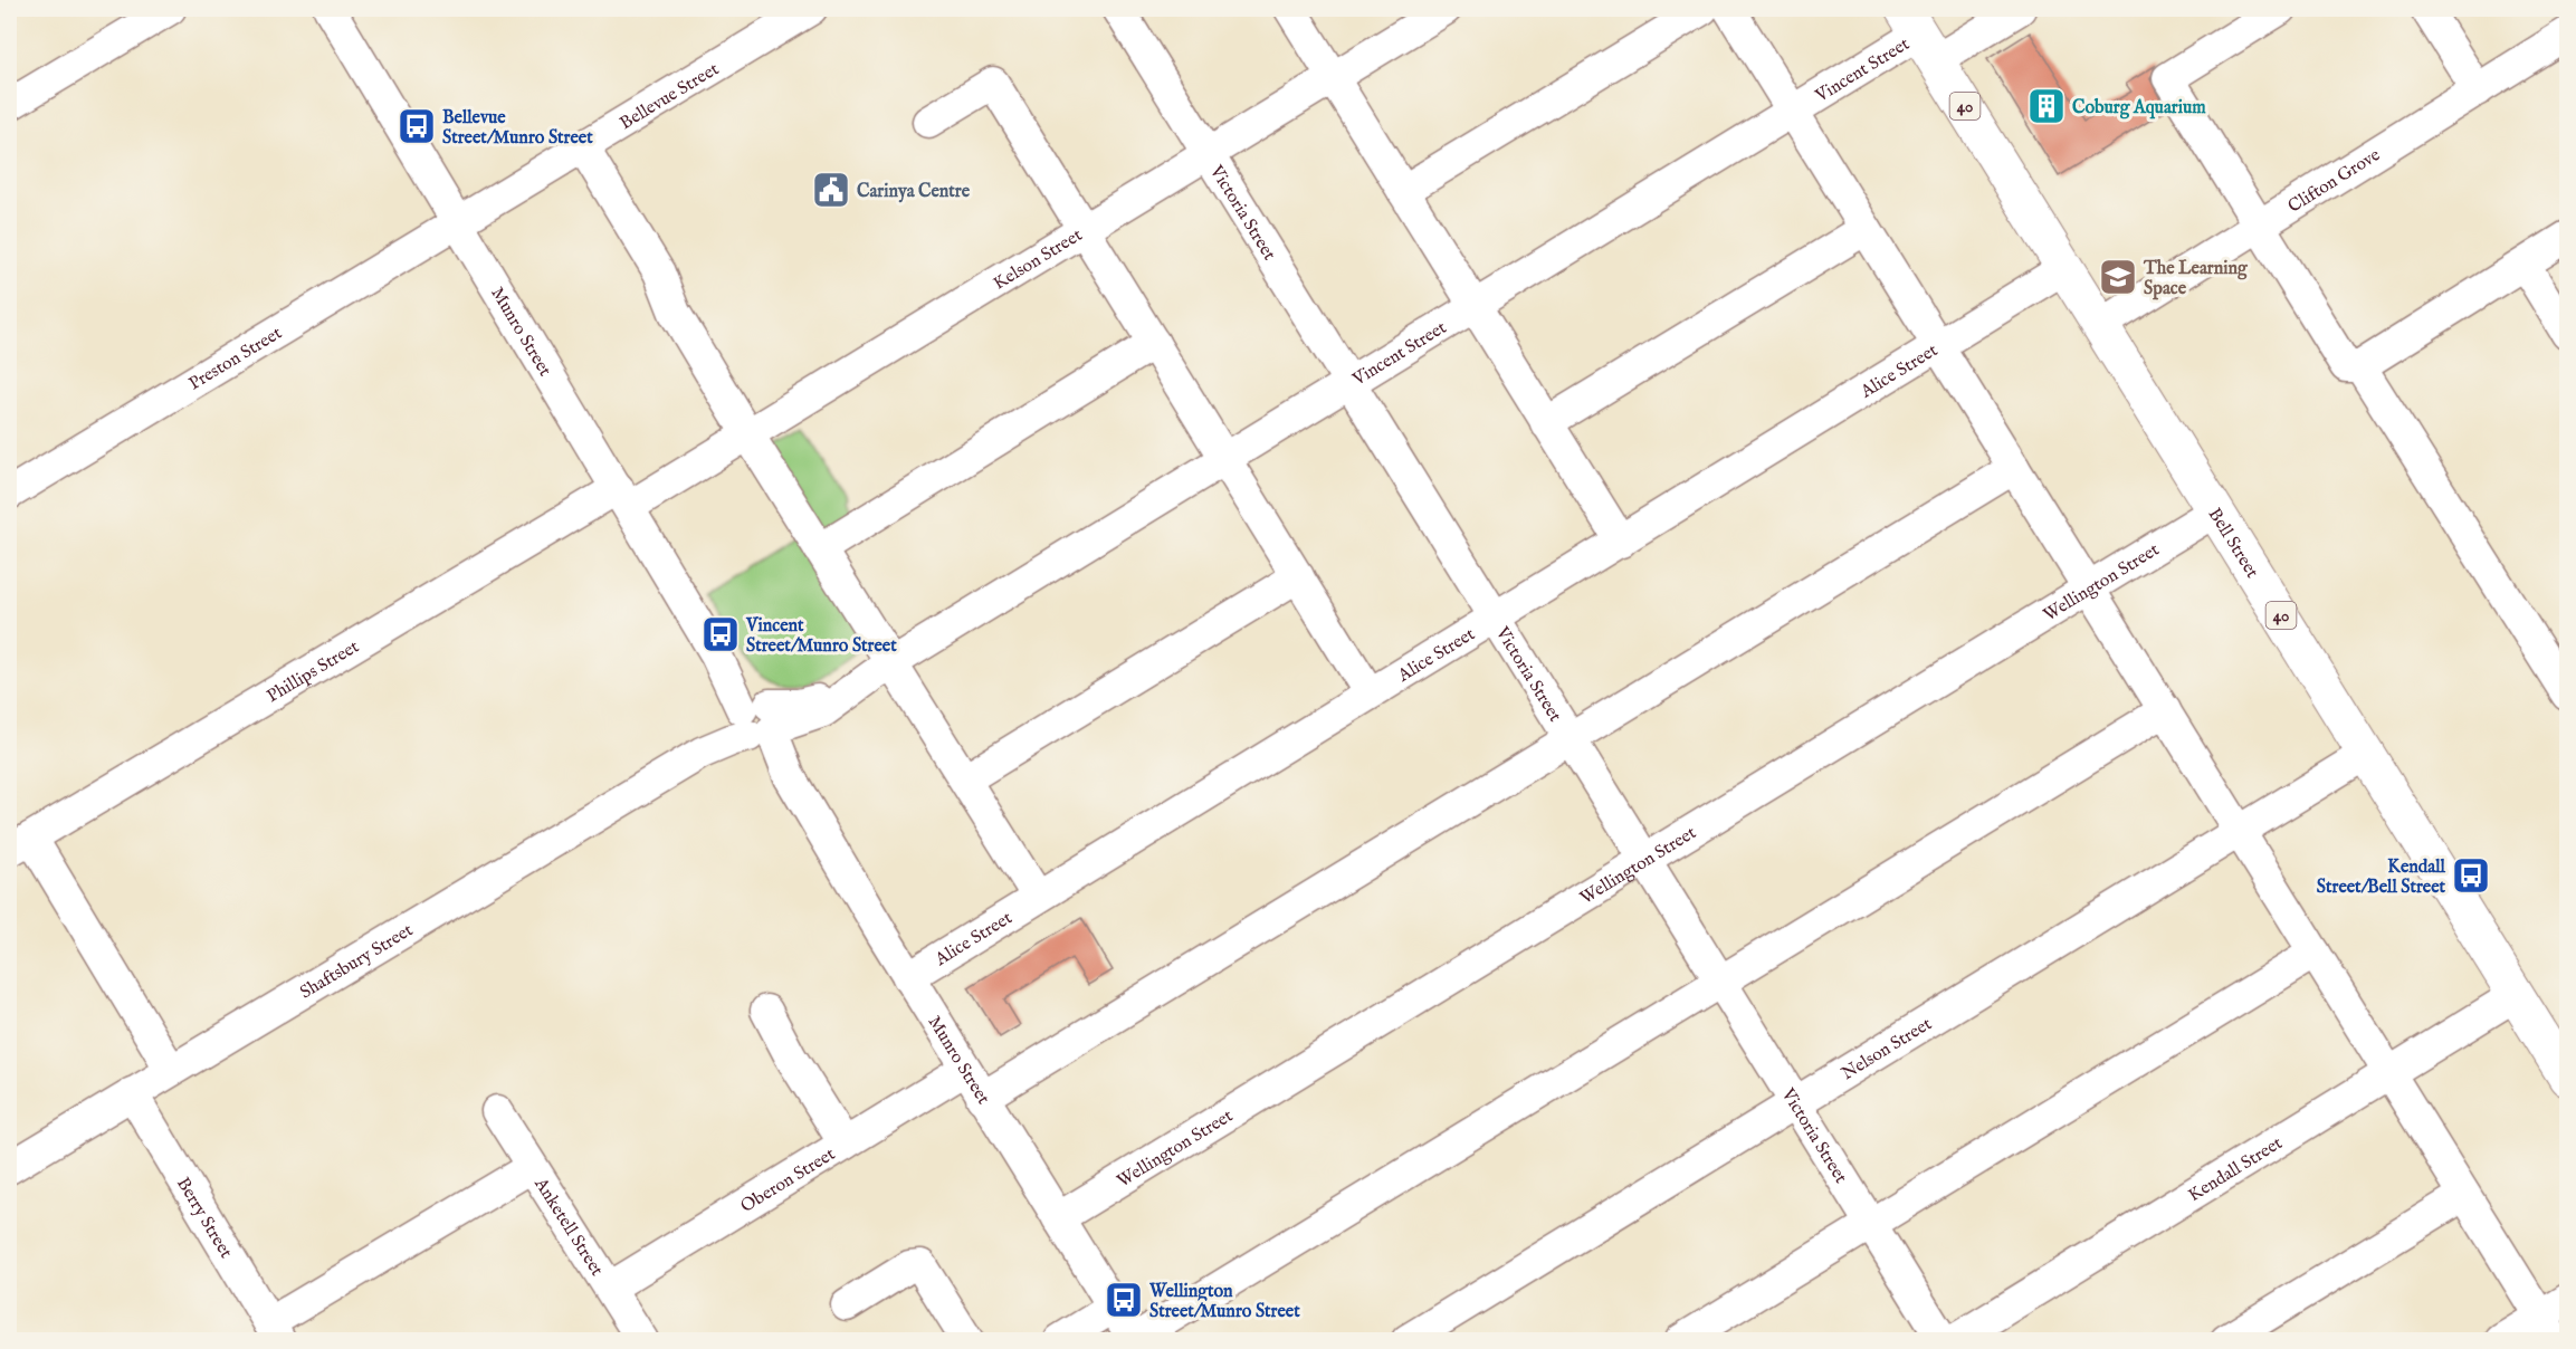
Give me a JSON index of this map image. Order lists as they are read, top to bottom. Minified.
{"streets":{"highway":["40","Bell Street"],"street":["Vincent Street","Bellevue Street","Clifton Grove","Victoria Street","Kelson Street","Munro Street","Preston Street","Alice Street","Wellington Street","Phillips Street","Shaftsbury Street","Nelson Street","Kendall Street","Oberon Street","Berry Street","Anketell Street"]},"crossings":[["Vincent Street","Victoria Street"],["Vincent Street","Munro Street"],["Vincent Street","Bell Street"],["Vincent Street","Shaftsbury Street"],["Bellevue Street","Munro Street"],["Bellevue Street","Preston Street"],["Clifton Grove","Bell Street"],["Victoria Street","Kelson Street"],["Victoria Street","Alice Street"],["Victoria Street","Wellington Street"],["Victoria Street","Nelson Street"],["Kelson Street","Munro Street"],["Kelson Street","Phillips Street"],["Munro Street","Preston Street"],["Munro Street","Alice Street"],["Munro Street","Wellington Street"],["Munro Street","Phillips Street"],["Munro Street","Shaftsbury Street"],["Munro Street","Oberon Street"],["Alice Street","Bell Street"],["Bell Street","Wellington Street"],["Bell Street","Nelson Street"],["Bell Street","Kendall Street"],["Shaftsbury Street","Berry Street"],["Oberon Street","Anketell Street"]],"places":{"building":["Coburg Aquarium"],"bus stop":["Bellevue Street/Munro Street","Vincent Street/Munro Street","Kendall Street/Bell Street","Wellington Street/Munro Street"],"public building":["Carinya Centre"],"school or university":["The Learning Space"]}}
